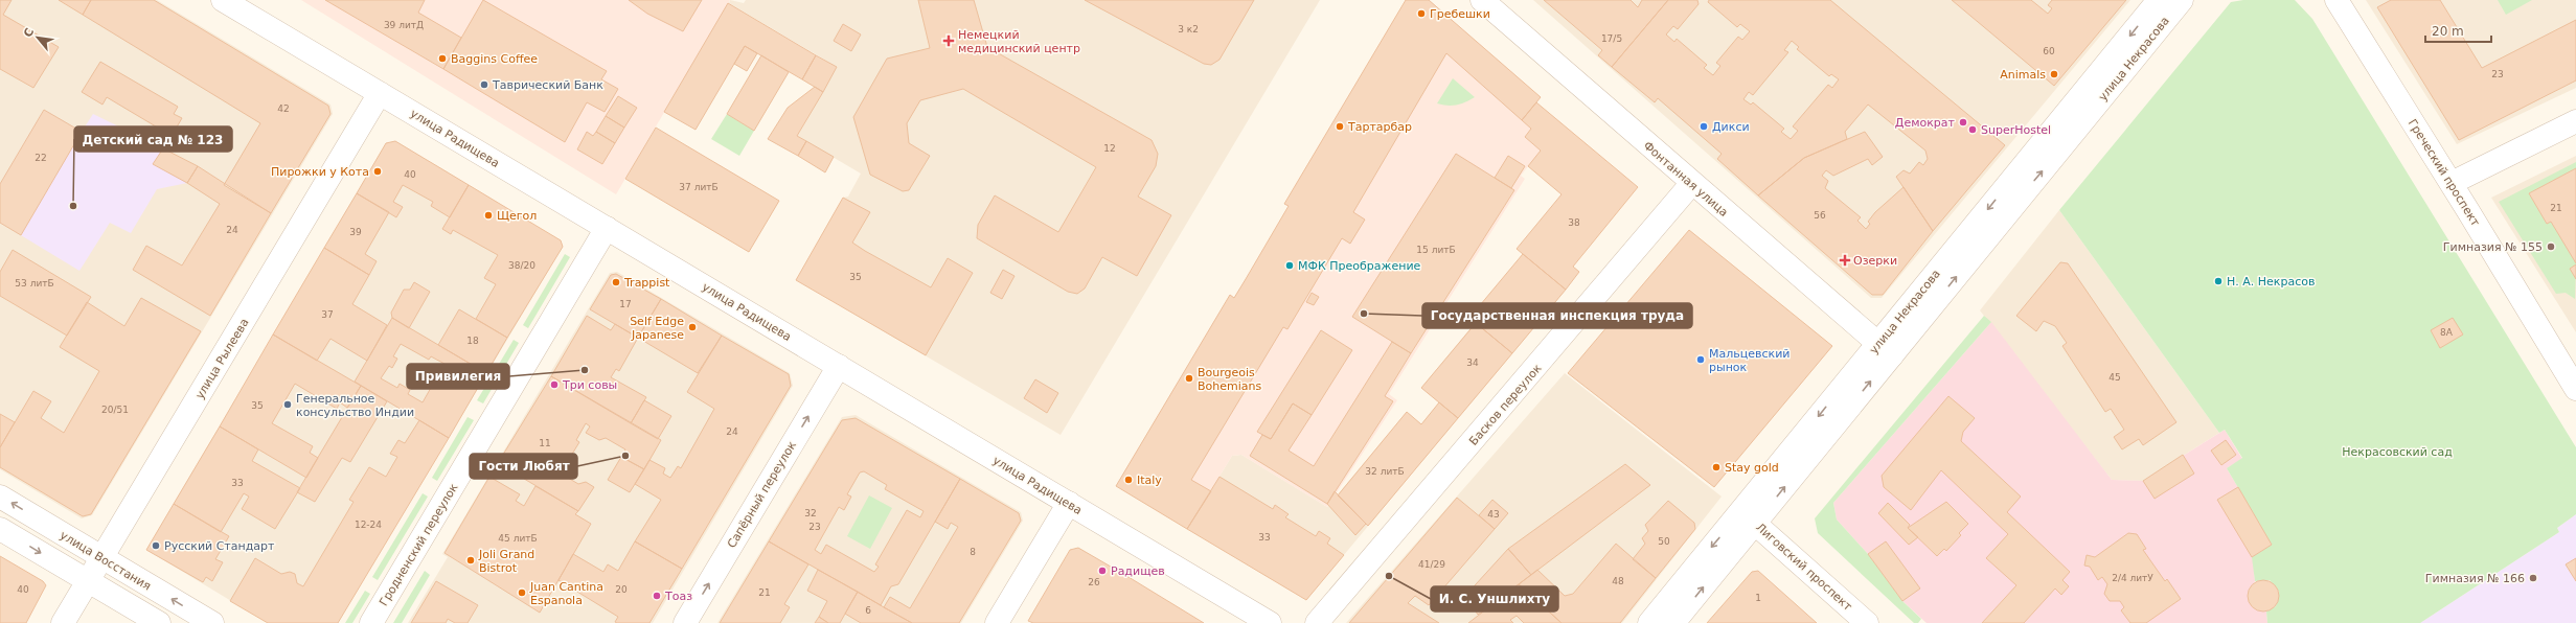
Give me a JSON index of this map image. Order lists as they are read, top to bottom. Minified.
{"streets":{"street":["улица Некрасова","улица Радищева","Греческий проспект","Фонтанная улица","улица Рылеева","Басков переулок","Сапёрный переулок","Гродненский переулок","улица Восстания","Лиговский проспект"]},"crossings":[["улица Некрасова","Фонтанная улица"],["улица Некрасова","Лиговский проспект"],["улица Радищева","улица Рылеева"],["улица Радищева","Сапёрный переулок"],["улица Радищева","Гродненский переулок"],["Фонтанная улица","Басков переулок"],["улица Рылеева","улица Восстания"]],"one_way":["Сапёрный переулок"],"parks":["Некрасовский сад"],"places":{"other":["Гребешки","Baggins Coffee","Animals","Таврический Банк","Демократ","Тартарбар","Дикси","SuperHostel","Пирожки у Кота","Детский сад № 123","Щегол","Гимназия № 155","МФК Преображение","Н. А. Некрасов","Trappist","Государственная инспекция труда","Self Edge Japanese","Мальцевский рынок","Привилегия","Bourgeois Bohemians","Три совы","Генеральное консульство Индии","Гости Любят","Stay gold","Italy","Русский Стандарт","Joli Grand Bistrot","Радищев","И. С. Уншлихту","Гимназия № 166","Juan Cantina Espanola","Тоаз"],"health":["Немецкий медицинский центр","Озерки"]},"house_numbers":["39 литД","3 к2","17/5","60","23","42","12","22","40","37 литБ","21","56","38","24","39","15 литБ","38/20","35","53 литБ","17","37","8А","18","34","45","35","20/51","24","11","32 литБ","33","32","43","12-24","23","33","45 литБ","50","8","41/29","2/4 литУ","48","26","40","20","21","1","6"],"scale_bar":"20 m","north":"top left"}
